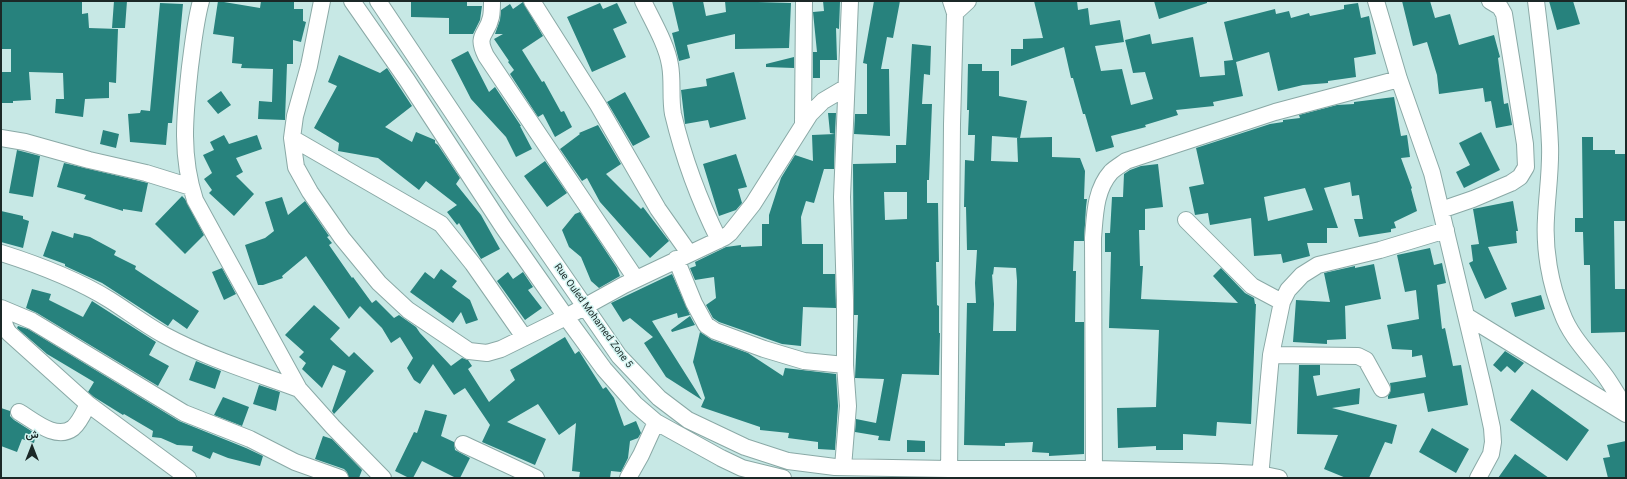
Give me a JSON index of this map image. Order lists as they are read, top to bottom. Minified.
{"streets":{"street":["Rue Ouled Mohamed Zone 5"]},"north":"top"}
